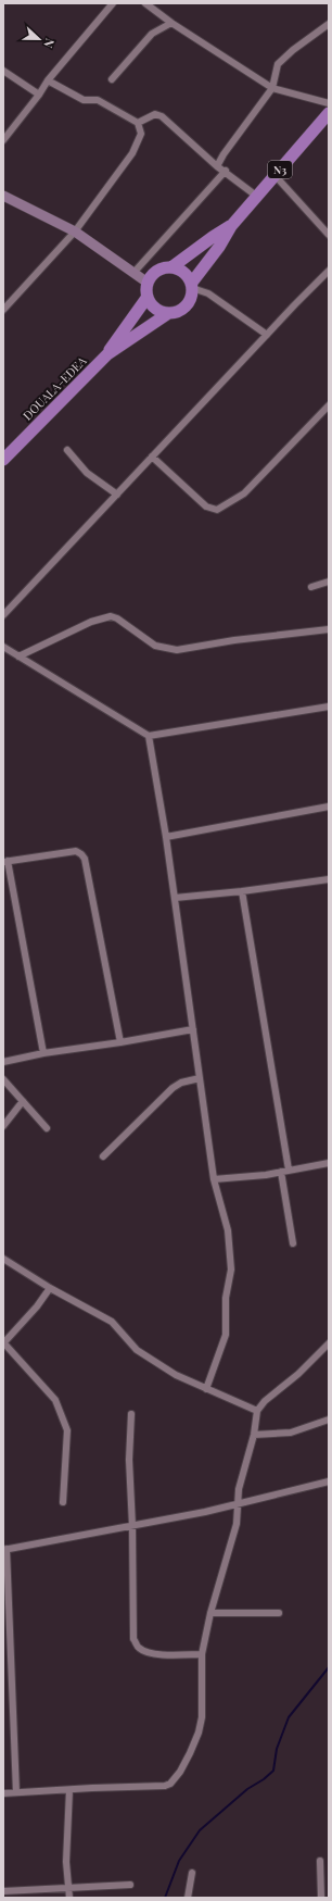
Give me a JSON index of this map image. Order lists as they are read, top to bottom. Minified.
{"streets":{"highway":["N3","DOUALA-EDEA"]},"crossings":[["N3","DOUALA-EDEA"]],"north":"right"}
